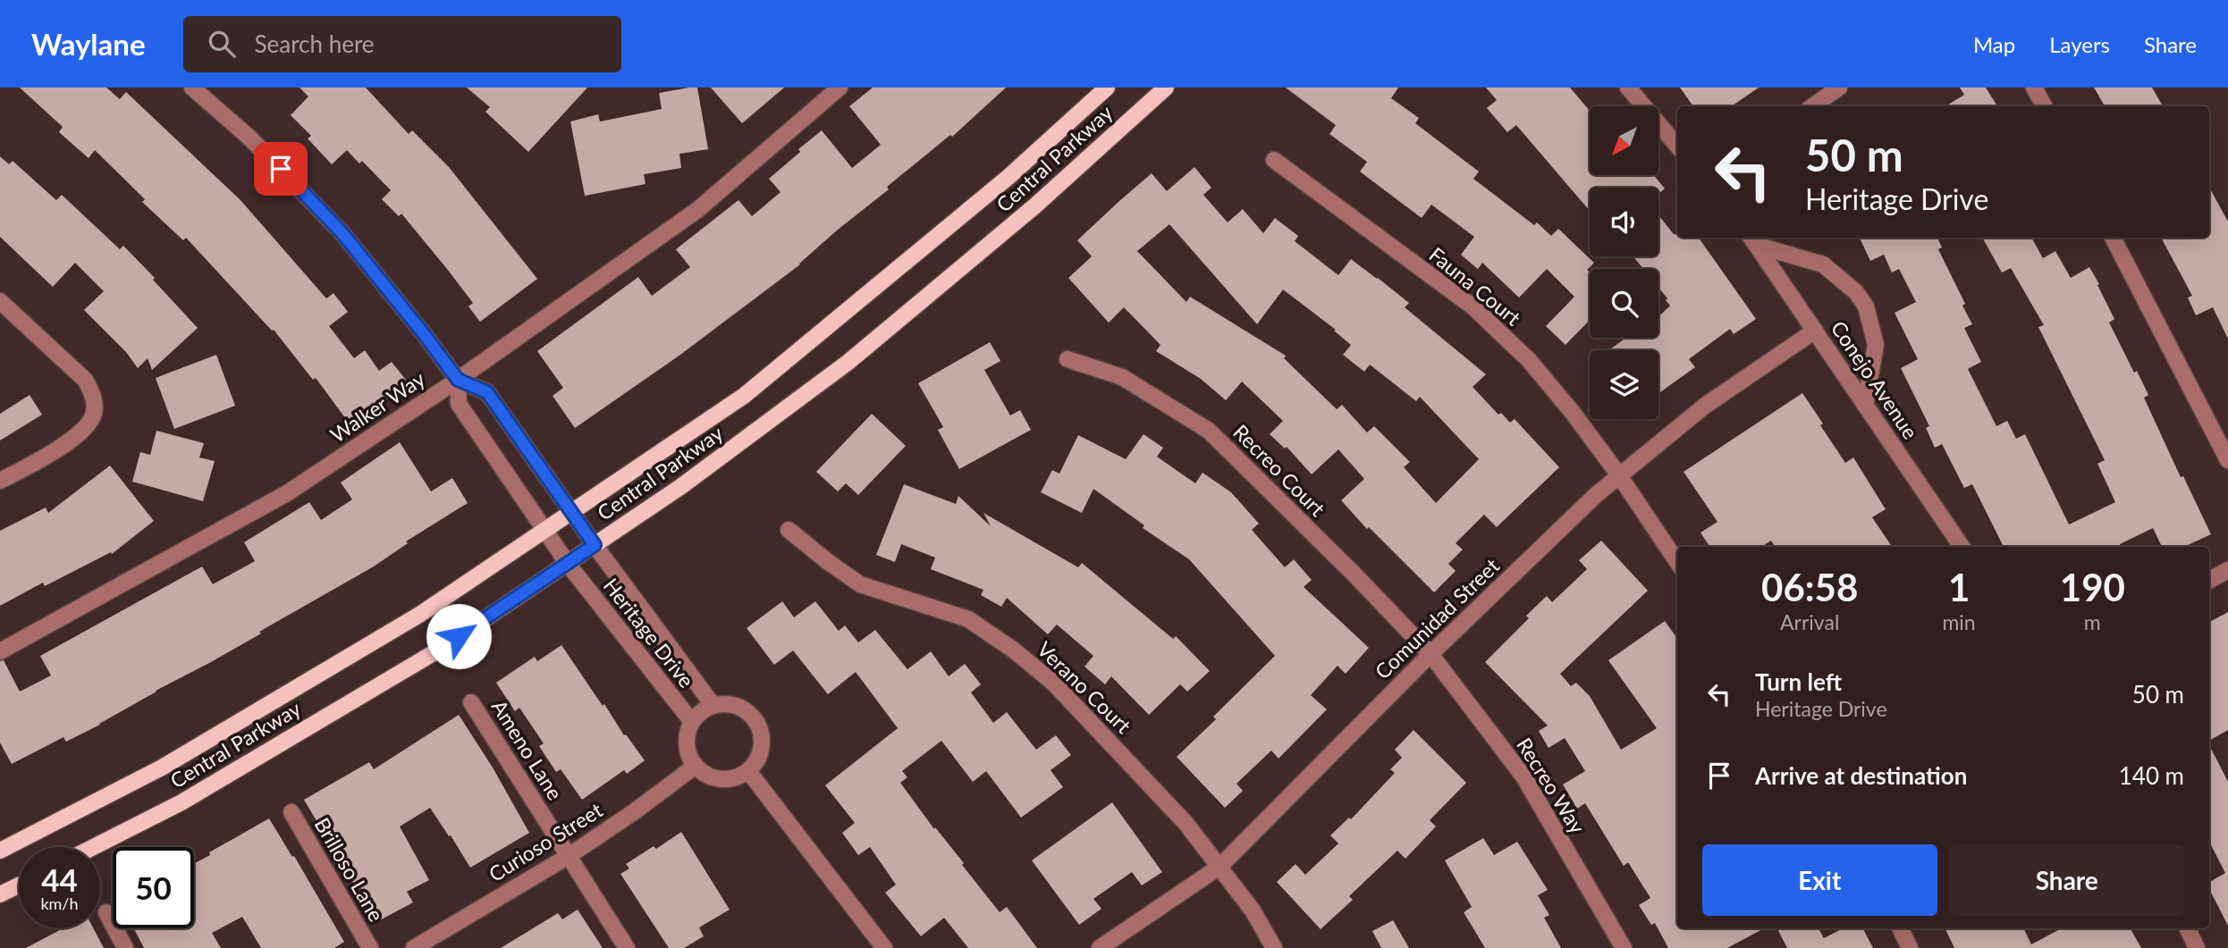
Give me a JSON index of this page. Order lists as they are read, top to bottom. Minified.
{"streets":{"main road":["Central Parkway"],"street":["Fauna Court","Conejo Avenue","Walker Way","Recreo Court","Comunidad Street","Heritage Drive","Verano Court","Ameno Lane","Recreo Way","Curioso Street","Brilloso Lane"]},"crossings":[["Central Parkway","Heritage Drive"],["Fauna Court","Comunidad Street"],["Conejo Avenue","Comunidad Street"],["Walker Way","Heritage Drive"],["Recreo Court","Comunidad Street"],["Recreo Court","Recreo Way"],["Comunidad Street","Verano Court"],["Comunidad Street","Recreo Way"],["Heritage Drive","Curioso Street"],["Ameno Lane","Curioso Street"]],"north":"bottom left","page":{"header":"Waylane","search":"Search here","nav":["Map","Layers","Share"],"turn":["50 m","Heritage Drive"],"eta":["06:58","Arrival","1","min","190","m"],"list":[{"name":"Turn left","note":"Heritage Drive","value":"50 m"},{"name":"Arrive at destination","value":"140 m"}],"buttons":["Exit","Share"],"speed":"44 km/h","limit":"50"}}
